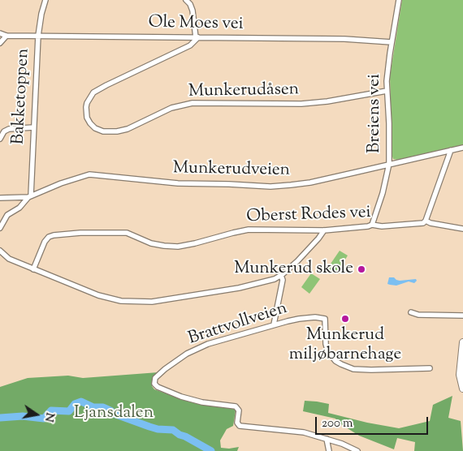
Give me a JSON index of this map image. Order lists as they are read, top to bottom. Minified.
{"streets":{"street":["Ole Moes vei","Munkerudåsen","Bakketoppen","Breiens vei","Munkerudveien","Oberst Rodes vei","Brattvollveien"]},"crossings":[["Ole Moes vei","Munkerudåsen"],["Ole Moes vei","Bakketoppen"],["Ole Moes vei","Breiens vei"],["Munkerudåsen","Breiens vei"],["Bakketoppen","Munkerudveien"],["Breiens vei","Munkerudveien"],["Breiens vei","Oberst Rodes vei"]],"parks":["Ljansdalen"],"places":["Munkerud skole","Munkerud miljøbarnehage"],"scale_bar":"200 m","north":"right"}
